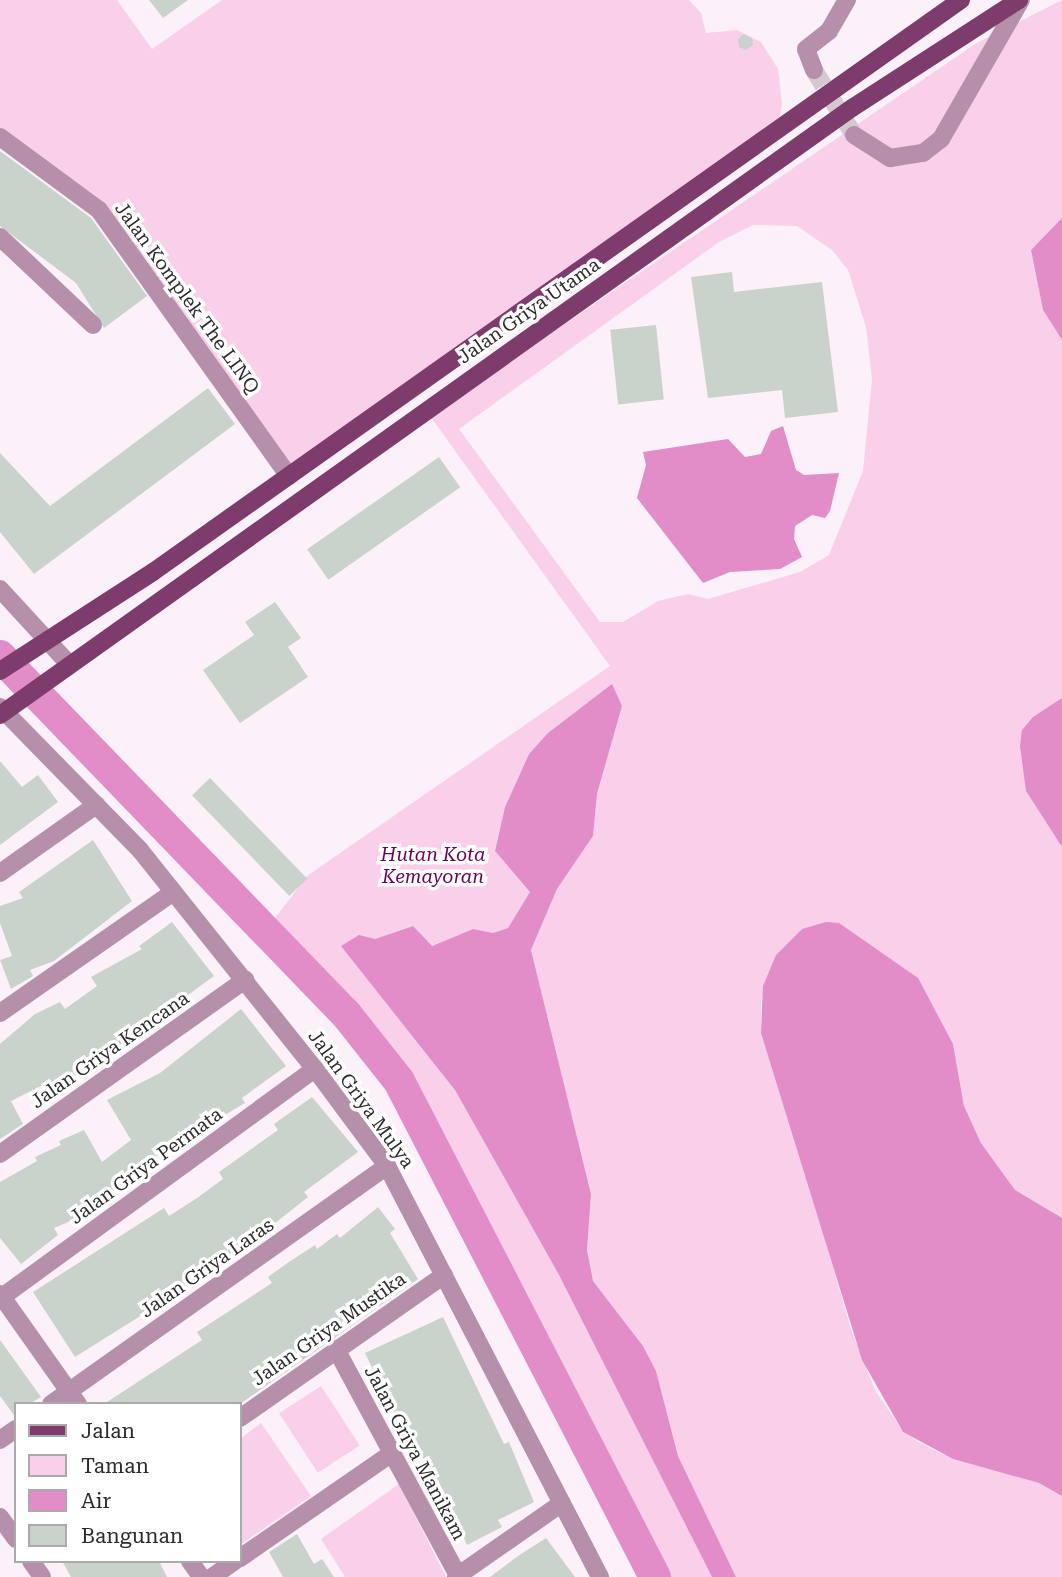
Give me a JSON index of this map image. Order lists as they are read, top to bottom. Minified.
{"streets":{"main road":["Jalan Griya Utama"],"street":["Jalan Komplek The LINQ","Jalan Griya Kencana","Jalan Griya Mulya","Jalan Griya Permata","Jalan Griya Laras","Jalan Griya Mustika","Jalan Griya Manikam"]},"crossings":[["Jalan Komplek The LINQ","Jalan Griya Utama"],["Jalan Griya Utama","Jalan Griya Mulya"],["Jalan Griya Kencana","Jalan Griya Mulya"],["Jalan Griya Mulya","Jalan Griya Permata"],["Jalan Griya Mulya","Jalan Griya Laras"],["Jalan Griya Mulya","Jalan Griya Mustika"],["Jalan Griya Mustika","Jalan Griya Manikam"]],"parks":["Hutan Kota Kemayoran"],"legend":["Jalan","Taman","Air","Bangunan"]}
